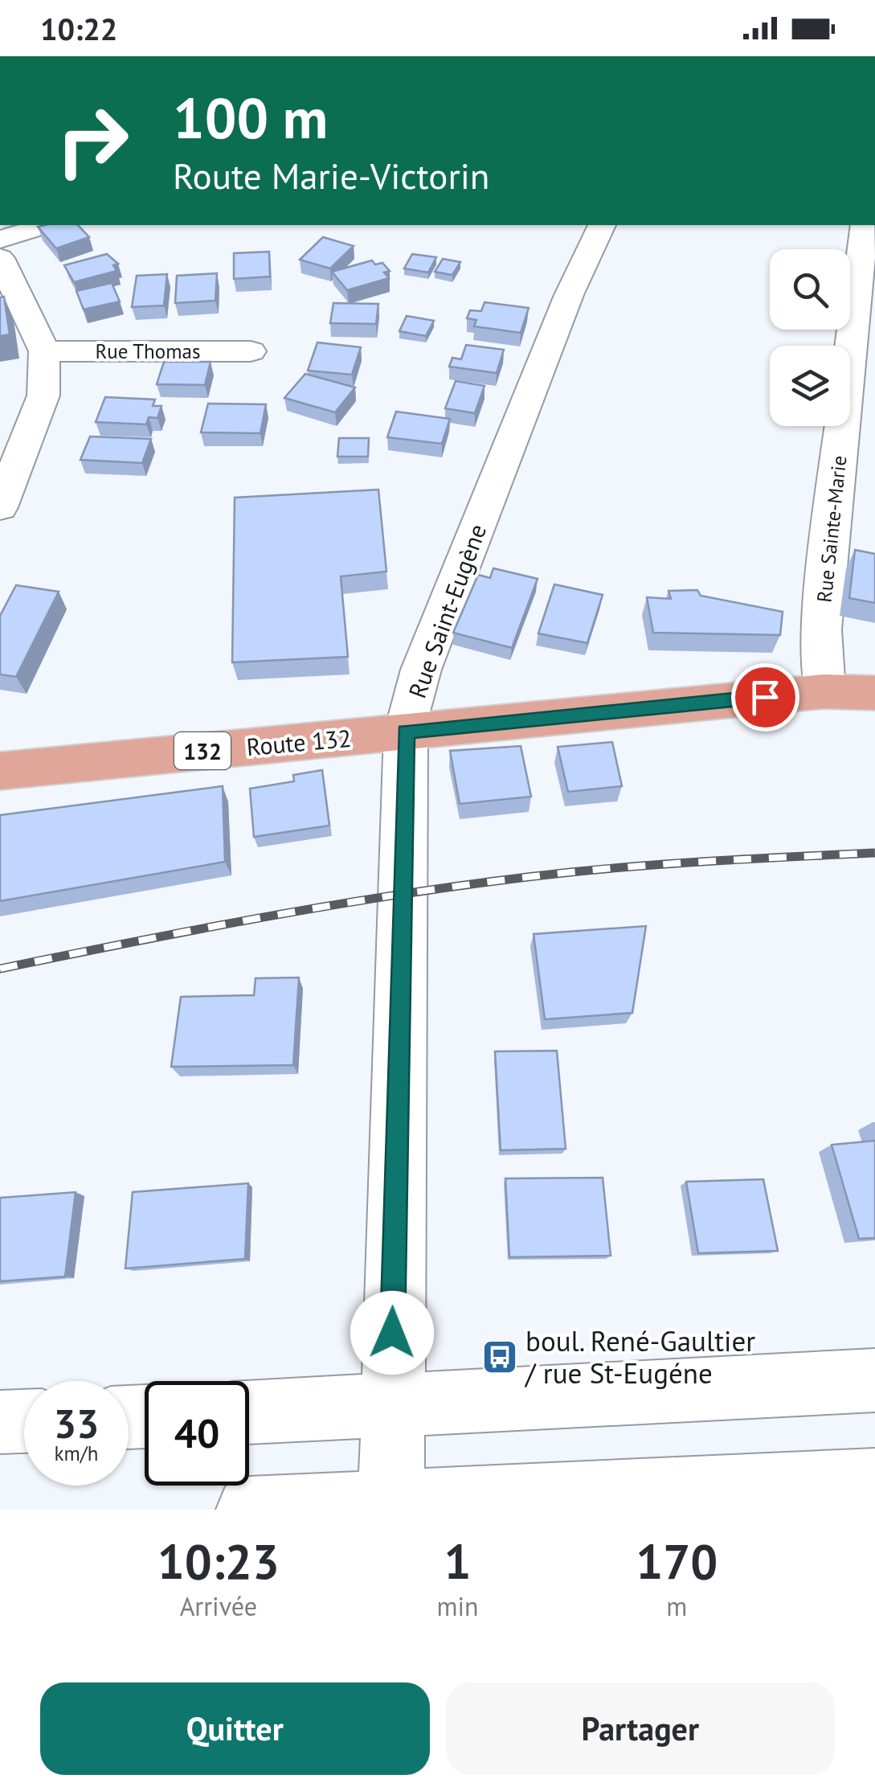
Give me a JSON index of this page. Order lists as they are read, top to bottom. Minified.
{"streets":{"main road":["Route 132","132"],"street":["Rue Thomas","Rue Sainte-Marie","Rue Saint-Eugène"]},"crossings":[["Rue Sainte-Marie","132"],["Rue Saint-Eugène","Route 132"],["Rue Saint-Eugène","132"],["Route 132","132"]],"places":{"bus stop":["boul. René-Gaultier / rue St-Eugéne"]},"page":{"status":"10:22","turn":["100 m","Route Marie-Victorin"],"speed":"33 km/h","limit":"40","eta":["10:23","Arrivée","1","min","170","m"],"buttons":["Quitter","Partager"]}}
